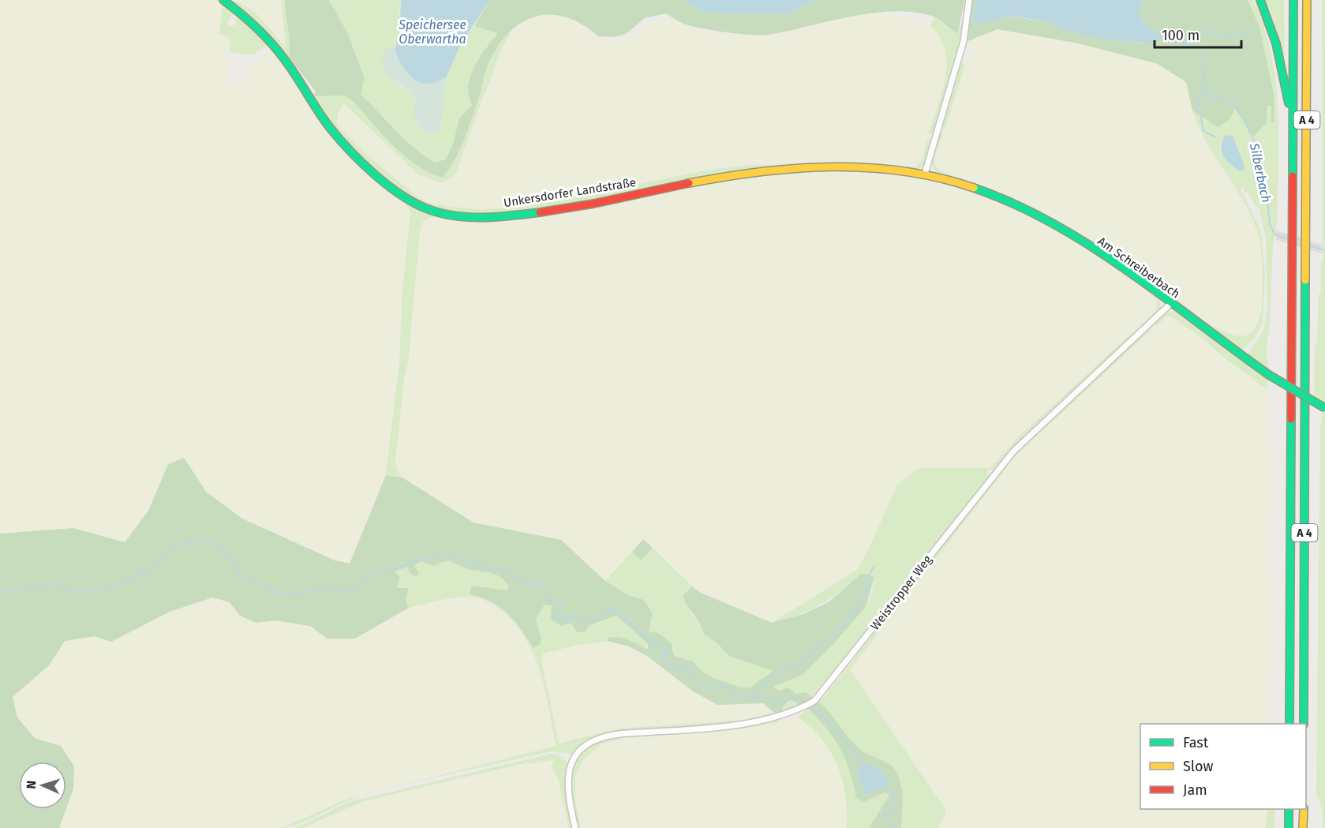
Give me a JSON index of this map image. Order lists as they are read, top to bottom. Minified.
{"streets":{"main road":["A 4","Unkersdorfer Landstraße","Am Schreiberbach"],"street":["Weistropper Weg"]},"crossings":[["Unkersdorfer Landstraße","Am Schreiberbach"],["Am Schreiberbach","Weistropper Weg"]],"water":["Speichersee Oberwartha","Silberbach"],"legend":["Fast","Slow","Jam"],"scale_bar":"100 m","north":"left"}
